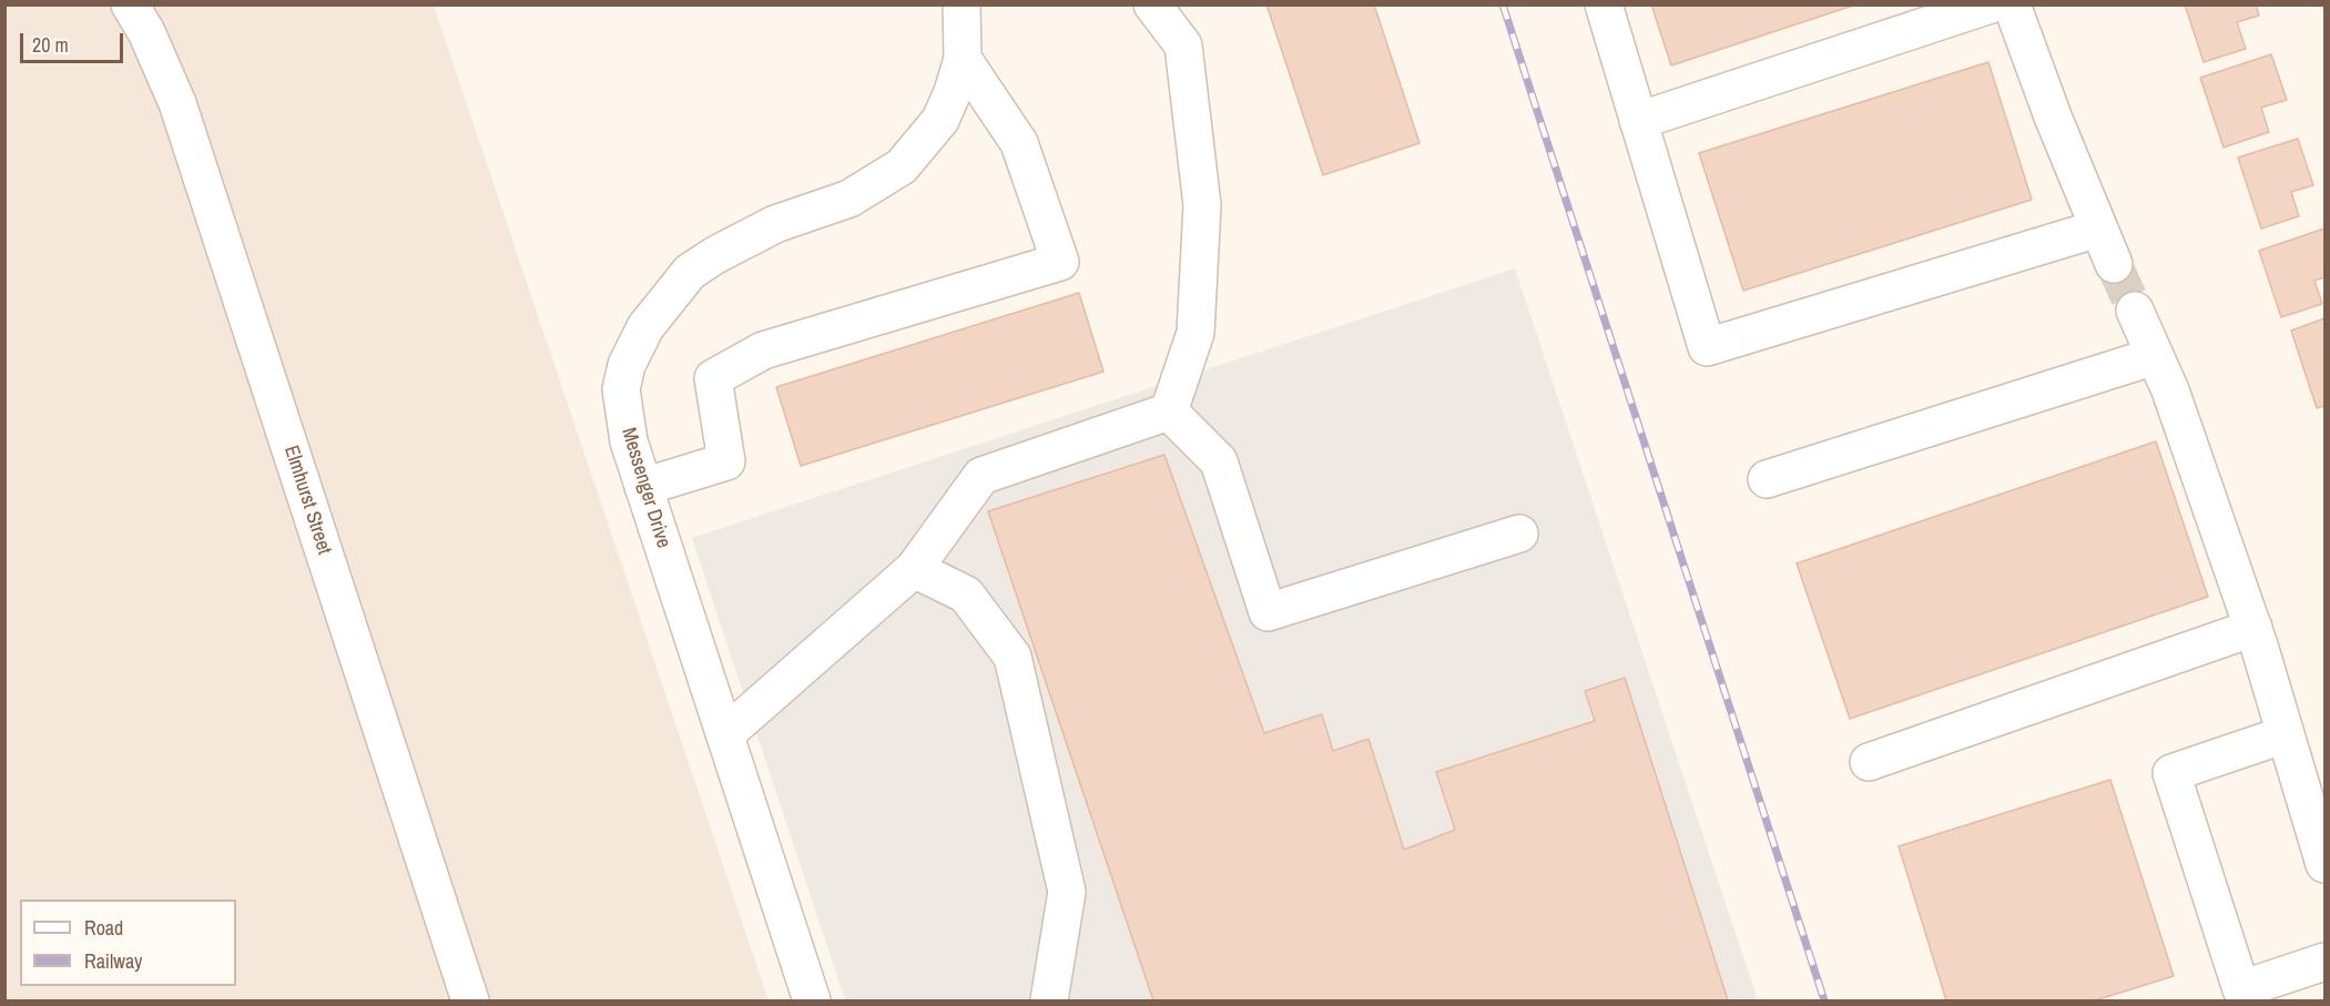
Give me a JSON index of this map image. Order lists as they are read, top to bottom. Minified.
{"streets":{"street":["Messenger Drive","Elmhurst Street"]},"legend":["Road","Railway"],"scale_bar":"20 m"}
